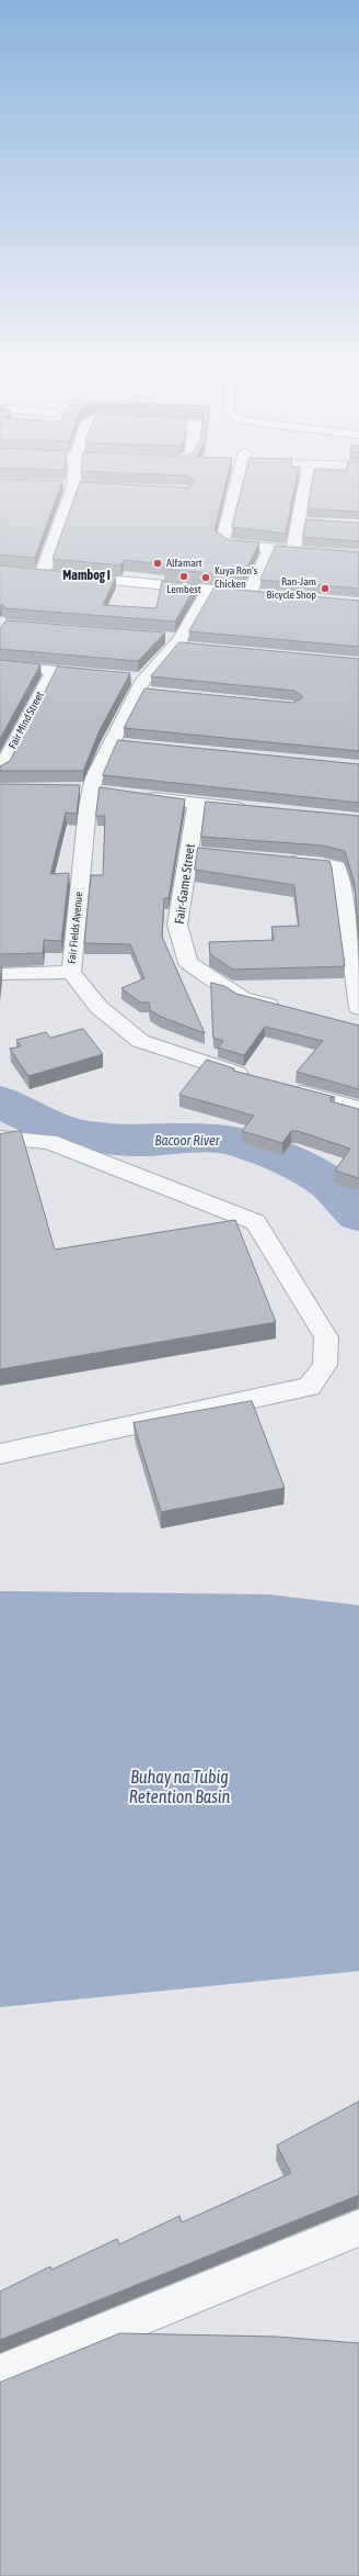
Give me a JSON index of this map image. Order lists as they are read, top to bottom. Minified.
{"streets":{"street":["Fair Mind Street","Fair-Game Street","Fair Fields Avenue"]},"districts":["Mambog I"],"water":["Bacoor River","Buhay na Tubig Retention Basin"],"places":["Alfamart","Lembest","Kuya Ron's Chicken","Ran-Jam Bicycle Shop"]}
